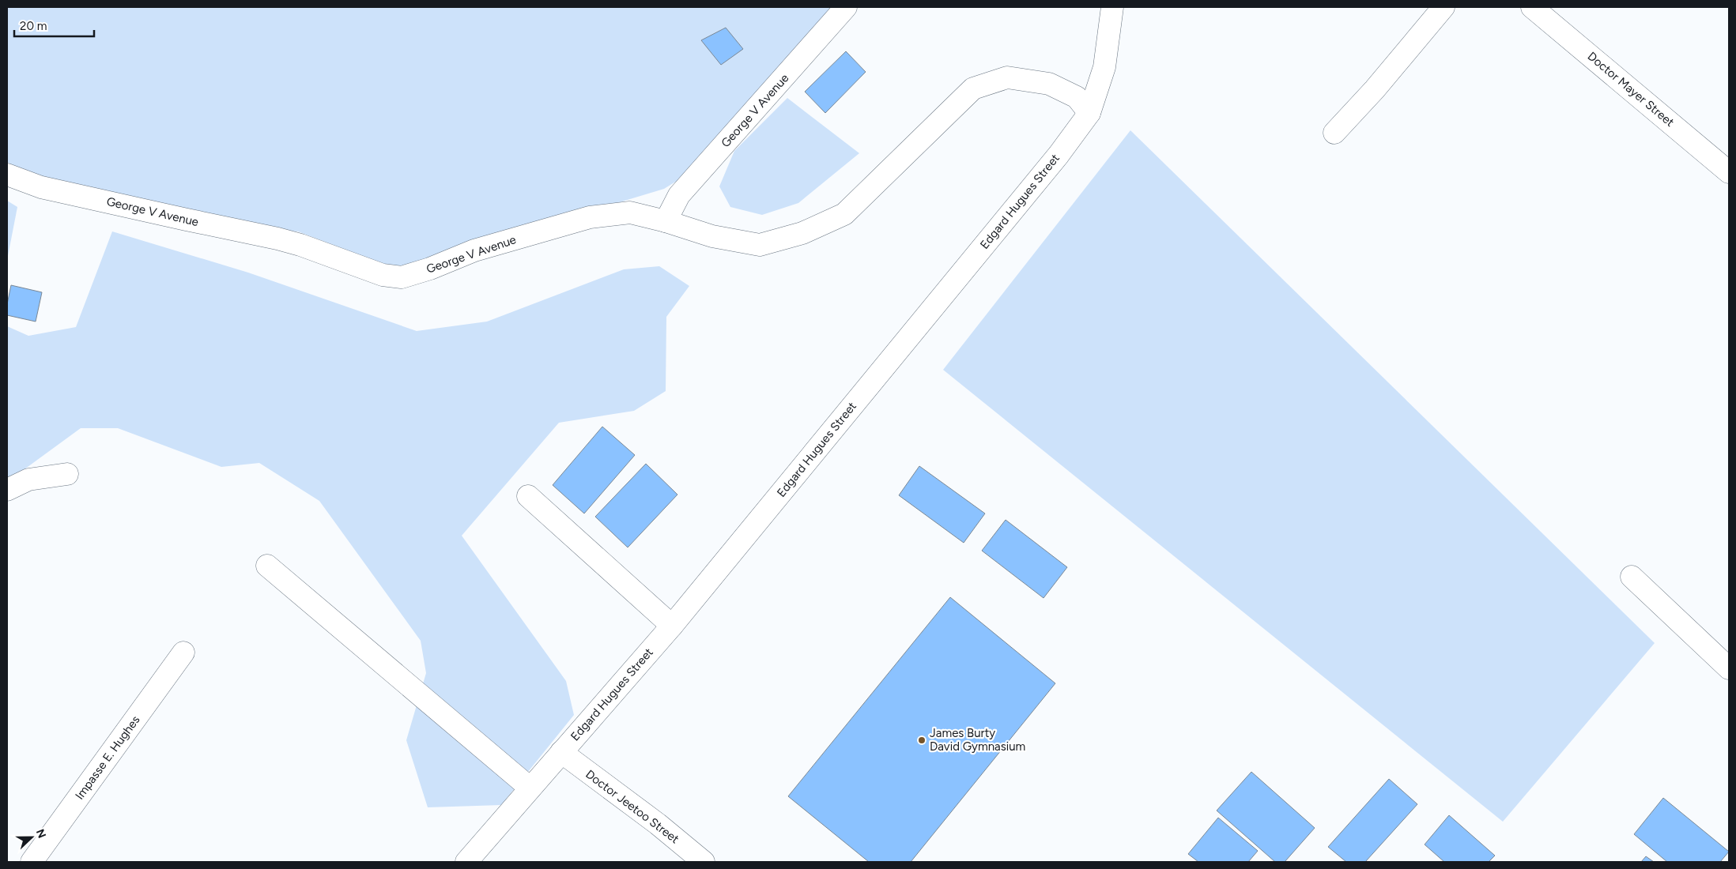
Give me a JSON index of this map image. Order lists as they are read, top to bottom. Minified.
{"streets":{"street":["Doctor Mayer Street","George V Avenue","Edgard Hugues Street","Impasse E. Hughes","Doctor Jeetoo Street"]},"crossings":[["Edgard Hugues Street","Doctor Jeetoo Street"]],"places":["James Burty David Gymnasium"],"scale_bar":"20 m","north":"right"}
